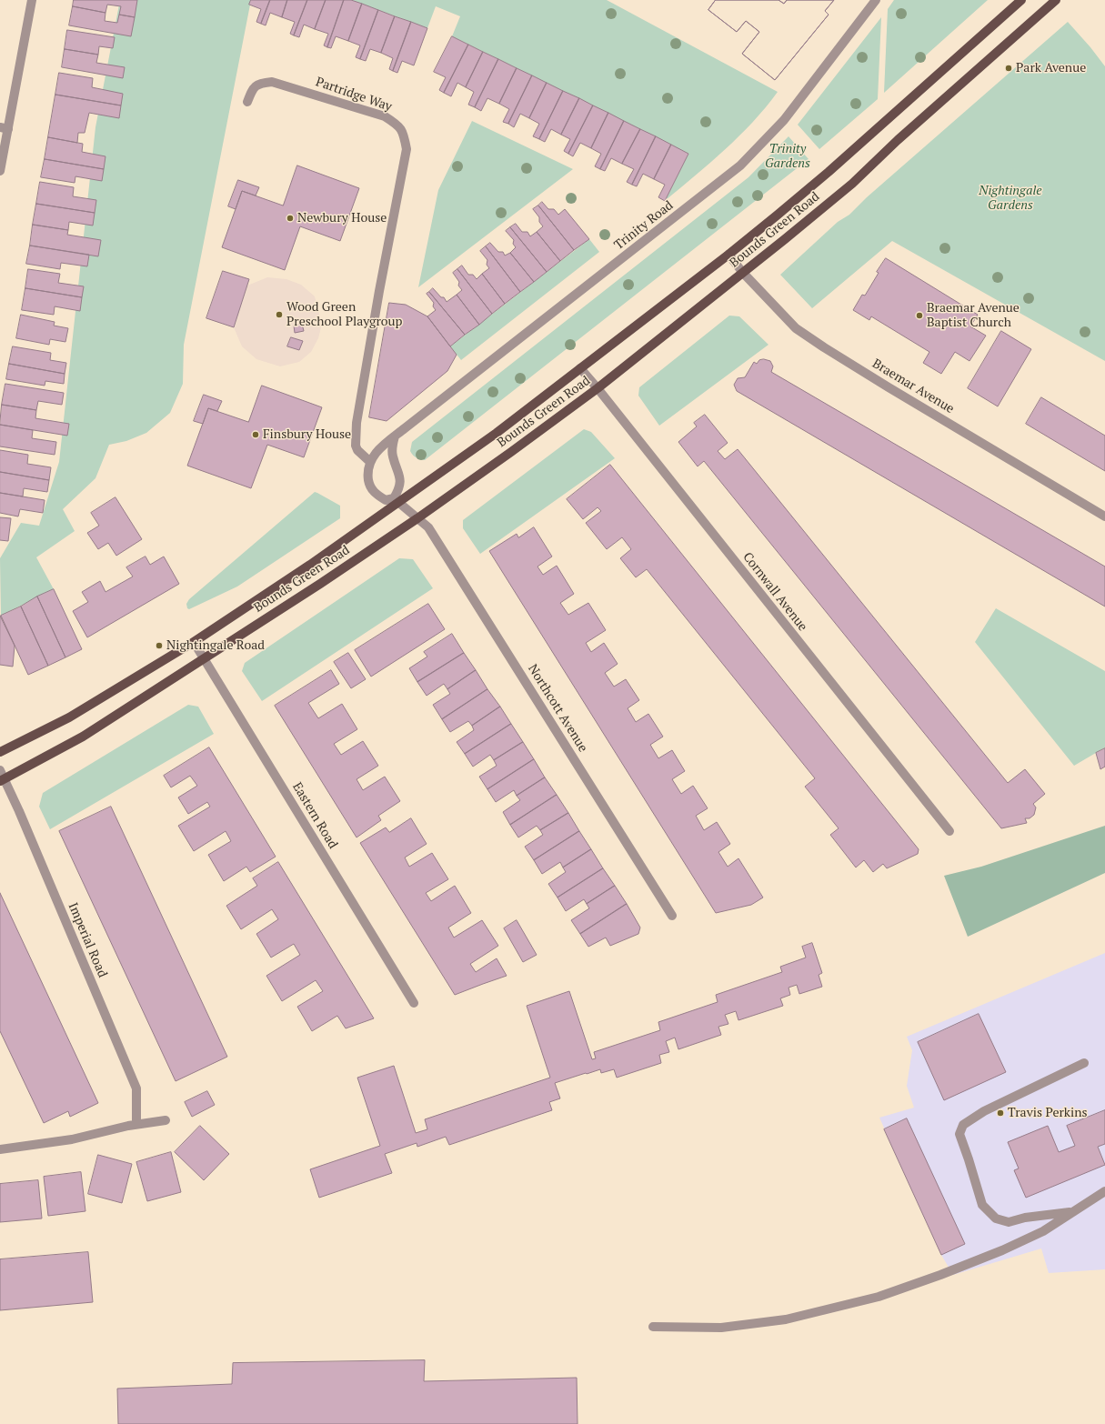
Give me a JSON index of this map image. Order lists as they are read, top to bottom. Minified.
{"streets":{"main road":["Bounds Green Road"],"street":["Partridge Way","Trinity Road","Braemar Avenue","Cornwall Avenue","Northcott Avenue","Eastern Road","Imperial Road"]},"crossings":[["Partridge Way","Trinity Road"],["Bounds Green Road","Braemar Avenue"],["Bounds Green Road","Cornwall Avenue"],["Bounds Green Road","Northcott Avenue"],["Bounds Green Road","Eastern Road"],["Bounds Green Road","Imperial Road"]],"parks":["Trinity Gardens","Nightingale Gardens"],"places":["Park Avenue","Newbury House","Wood Green Preschool Playgroup","Braemar Avenue Baptist Church","Finsbury House","Nightingale Road","Travis Perkins"]}
